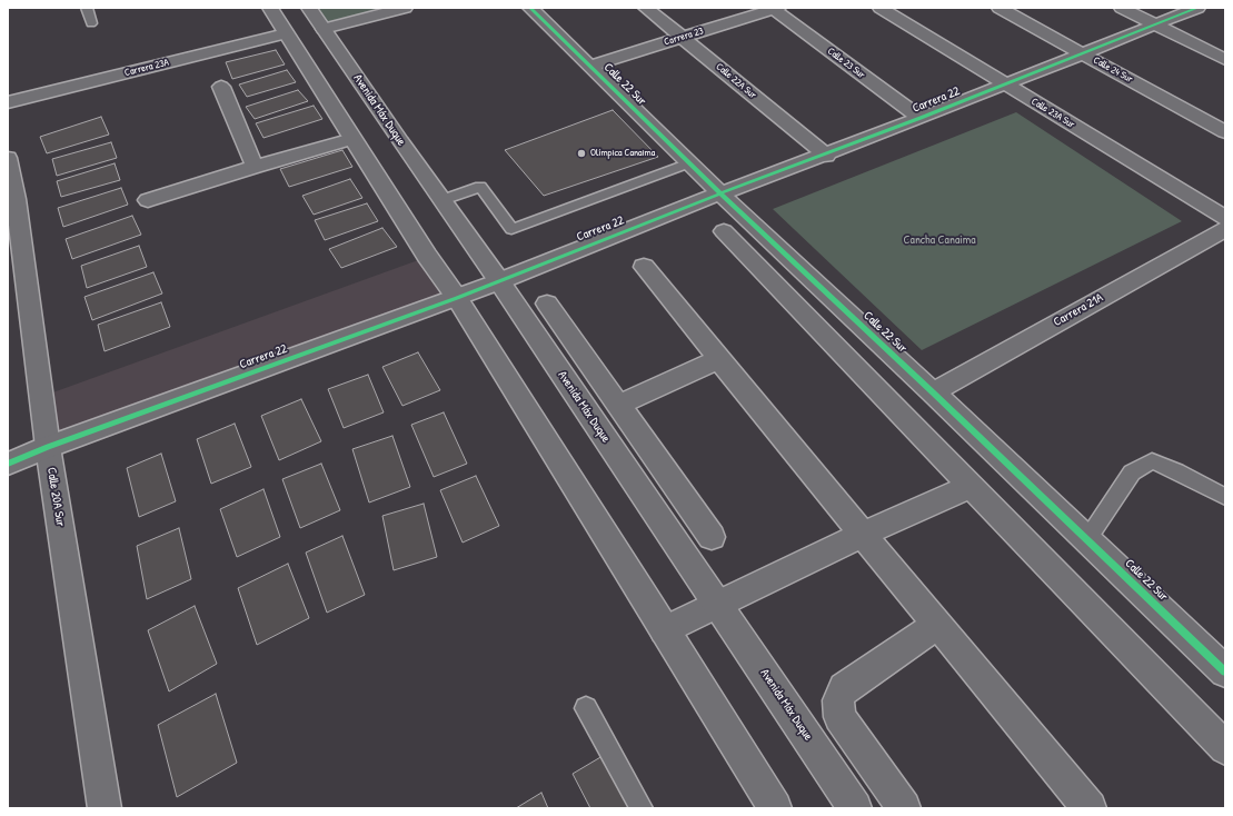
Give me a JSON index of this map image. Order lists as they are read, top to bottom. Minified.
{"streets":{"street":["Carrera 23","Calle 23 Sur","Carrera 23A","Calle 24 Sur","Calle 22A Sur","Calle 22 Sur","Carrera 22","Avenida Máx Duque","Calle 23A Sur","Carrera 21A","Calle 20A Sur"]},"crossings":[["Carrera 23","Calle 23 Sur"],["Carrera 23","Calle 22A Sur"],["Carrera 23","Calle 22 Sur"],["Calle 23 Sur","Carrera 22"],["Calle 24 Sur","Carrera 22"],["Calle 22A Sur","Carrera 22"],["Calle 22 Sur","Carrera 22"],["Calle 22 Sur","Carrera 21A"],["Carrera 22","Avenida Máx Duque"],["Carrera 22","Calle 23A Sur"],["Carrera 22","Calle 20A Sur"]],"parks":["Cancha Canaima"],"places":["Olímpica Canaima"]}
